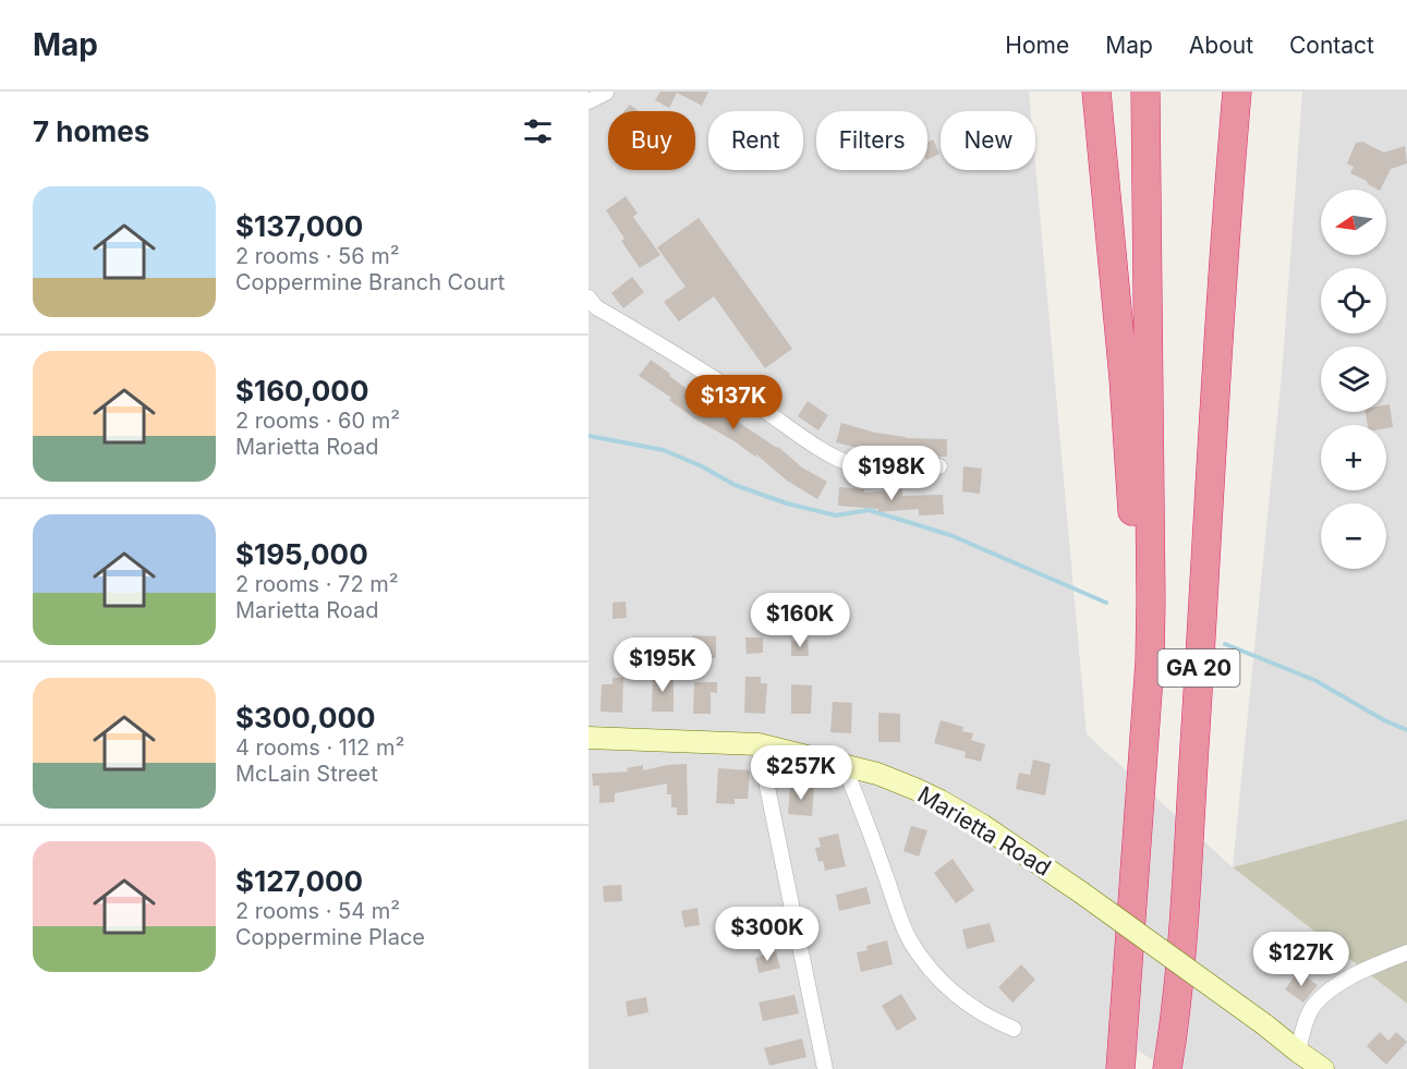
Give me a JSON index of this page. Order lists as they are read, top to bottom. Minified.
{"streets":{"highway":["GA 20"],"street":["Marietta Road"]},"north":"left","page":{"header":"Map","nav":["Home","Map","About","Contact"],"heading":"7 homes","chip":["Buy","Rent","Filters","New"],"list":[{"name":"$137,000","note":"2 rooms · 56 m² · Coppermine Branch Court"},{"name":"$160,000","note":"2 rooms · 60 m² · Marietta Road"},{"name":"$195,000","note":"2 rooms · 72 m² · Marietta Road"},{"name":"$300,000","note":"4 rooms · 112 m² · McLain Street"},{"name":"$127,000","note":"2 rooms · 54 m² · Coppermine Place"}],"map_buttons":["+","−"],"price":["$137K","$198K","$160K","$195K","$257K","$300K","$127K"]}}
